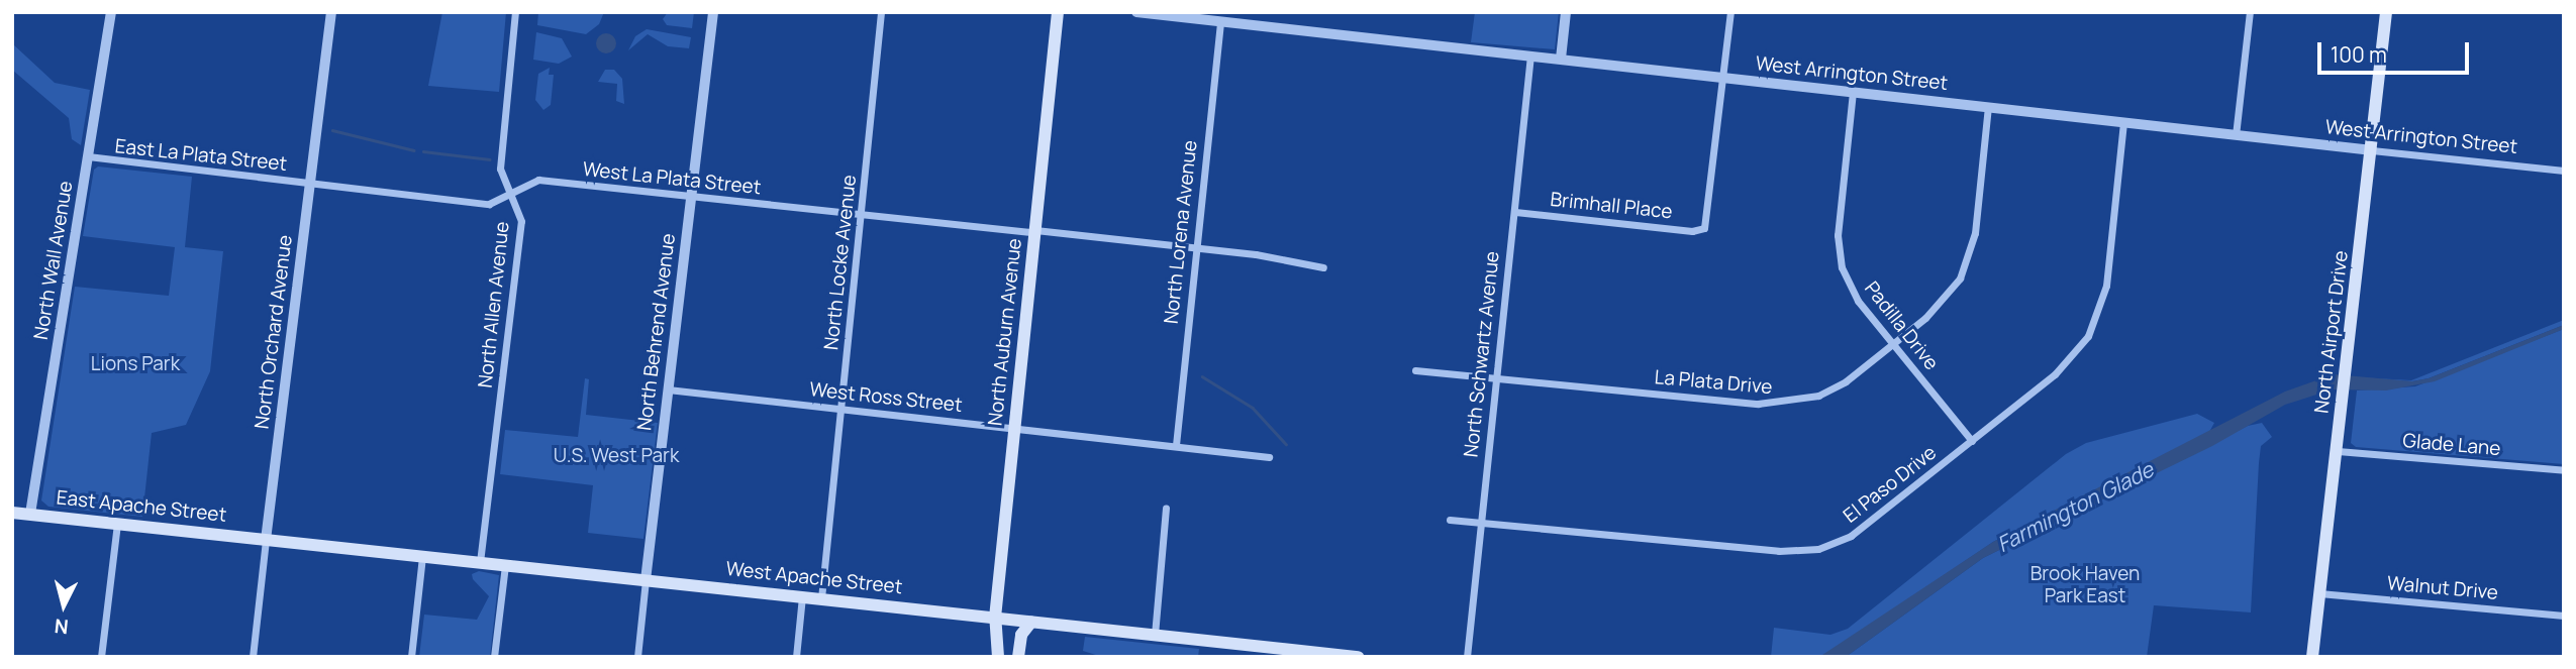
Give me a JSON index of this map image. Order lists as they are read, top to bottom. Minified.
{"streets":{"main road":["North Auburn Avenue","North Airport Drive","East Apache Street","West Apache Street"],"street":["West Arrington Street","East La Plata Street","West La Plata Street","Brimhall Place","North Lorena Avenue","North Wall Avenue","North Locke Avenue","North Allen Avenue","Padilla Drive","North Orchard Avenue","North Behrend Avenue","North Schwartz Avenue","La Plata Drive","West Ross Street","Glade Lane","El Paso Drive","Walnut Drive"]},"crossings":[["West Arrington Street","Brimhall Place"],["West Arrington Street","North Lorena Avenue"],["West Arrington Street","Padilla Drive"],["West Arrington Street","North Airport Drive"],["West Arrington Street","North Schwartz Avenue"],["West Arrington Street","La Plata Drive"],["West Arrington Street","El Paso Drive"],["East La Plata Street","West La Plata Street"],["East La Plata Street","North Wall Avenue"],["East La Plata Street","North Orchard Avenue"],["West La Plata Street","North Lorena Avenue"],["West La Plata Street","North Locke Avenue"],["West La Plata Street","North Allen Avenue"],["West La Plata Street","North Orchard Avenue"],["West La Plata Street","North Behrend Avenue"],["West La Plata Street","North Auburn Avenue"],["Brimhall Place","North Schwartz Avenue"],["North Lorena Avenue","West Ross Street"],["North Wall Avenue","East Apache Street"],["North Locke Avenue","West Ross Street"],["North Locke Avenue","West Apache Street"],["North Allen Avenue","West Apache Street"],["Padilla Drive","La Plata Drive"],["Padilla Drive","El Paso Drive"],["North Orchard Avenue","East Apache Street"],["North Orchard Avenue","West Apache Street"],["North Behrend Avenue","West Ross Street"],["North Behrend Avenue","West Apache Street"],["North Auburn Avenue","West Ross Street"],["North Auburn Avenue","West Apache Street"],["North Airport Drive","Glade Lane"],["North Airport Drive","Walnut Drive"],["North Schwartz Avenue","La Plata Drive"],["North Schwartz Avenue","El Paso Drive"],["East Apache Street","West Apache Street"]],"water":["Farmington Glade"],"parks":["Lions Park","U.S. West Park","Brook Haven Park East"],"scale_bar":"100 m","north":"bottom"}
